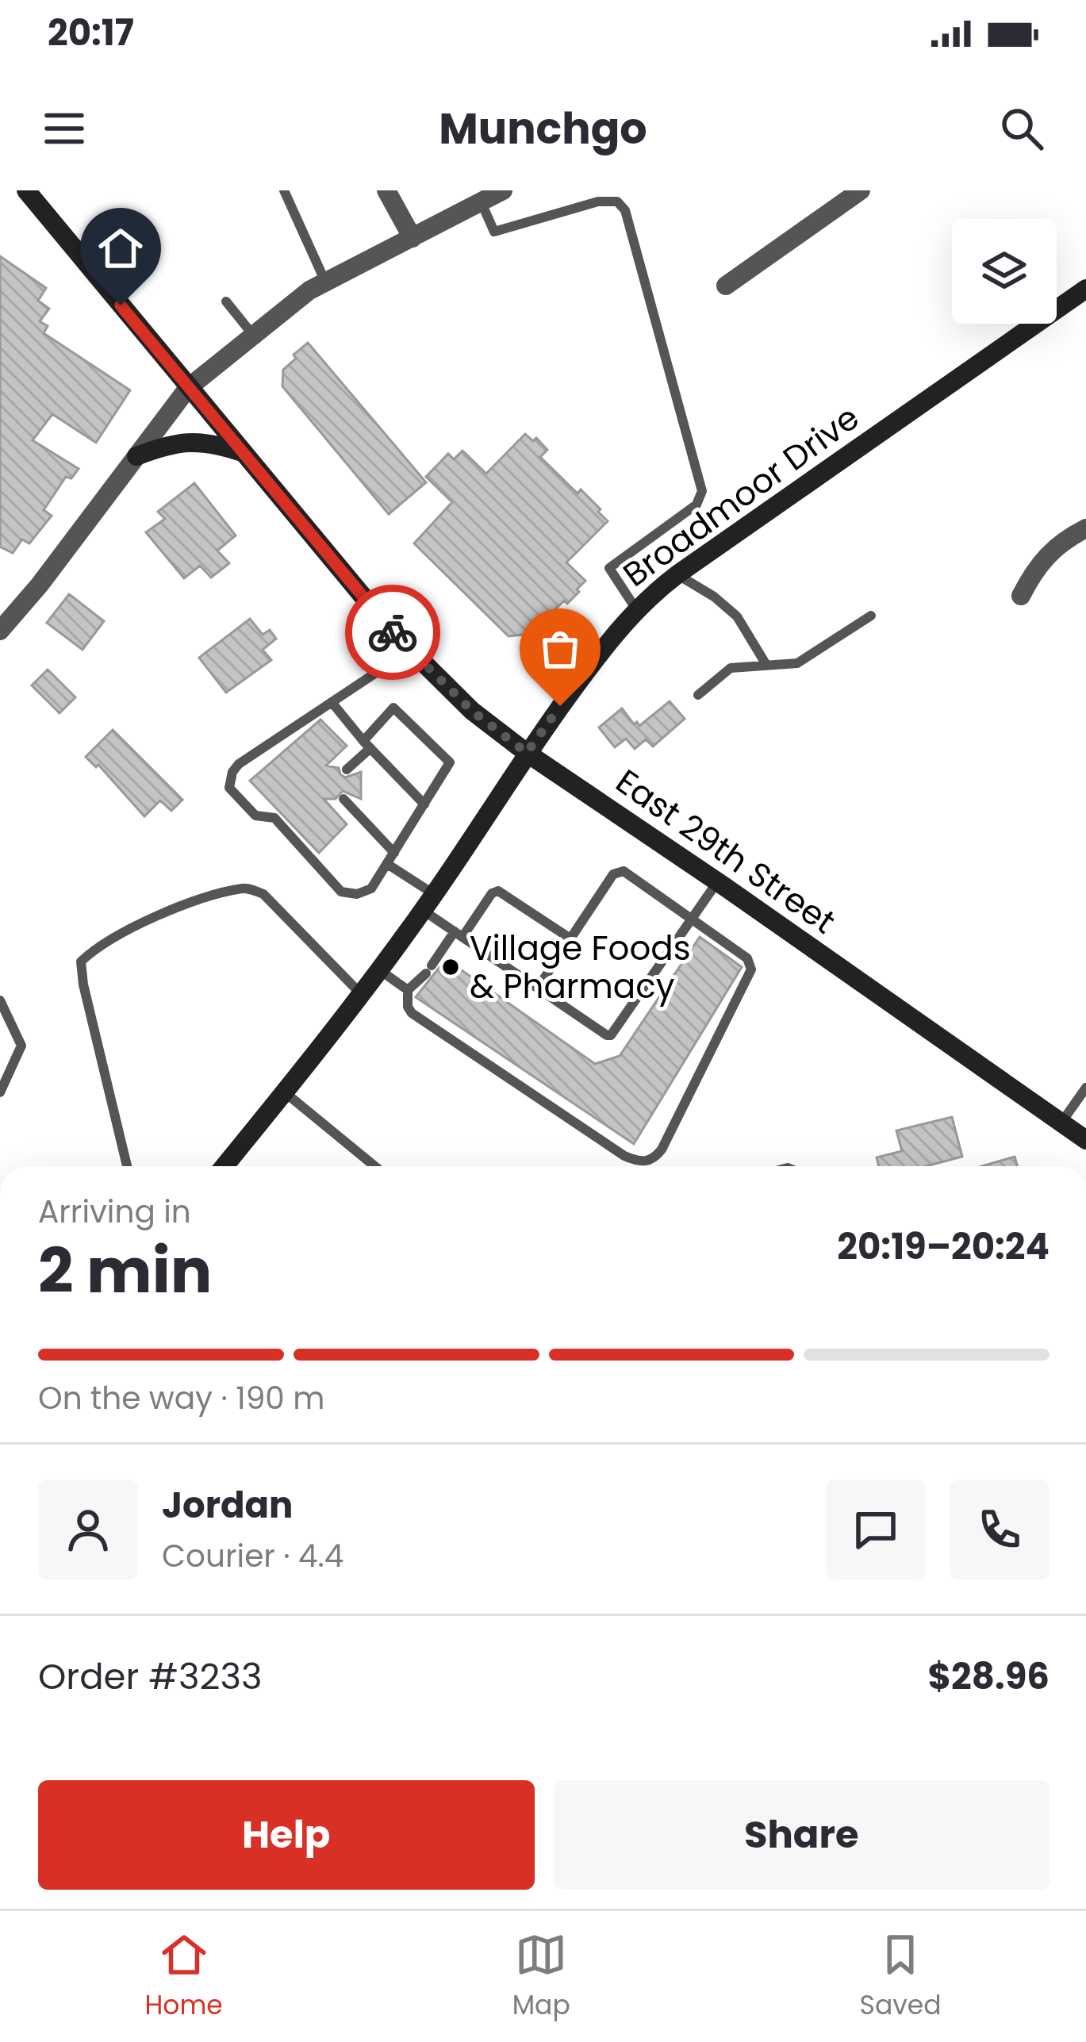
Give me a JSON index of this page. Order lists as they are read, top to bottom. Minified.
{"streets":{"main road":["Broadmoor Drive","East 29th Street"]},"crossings":[["Broadmoor Drive","East 29th Street"]],"places":["Village Foods & Pharmacy"],"page":{"status":"20:17","header":"Munchgo","heading":["2 min","Arriving in","20:19–20:24"],"panel":["Jordan","Courier · 4.4","Order #3233","$28.96"],"bar":"On the way · 190 m","buttons":["Help","Share"],"tabs":["Home","Map","Saved"]}}
